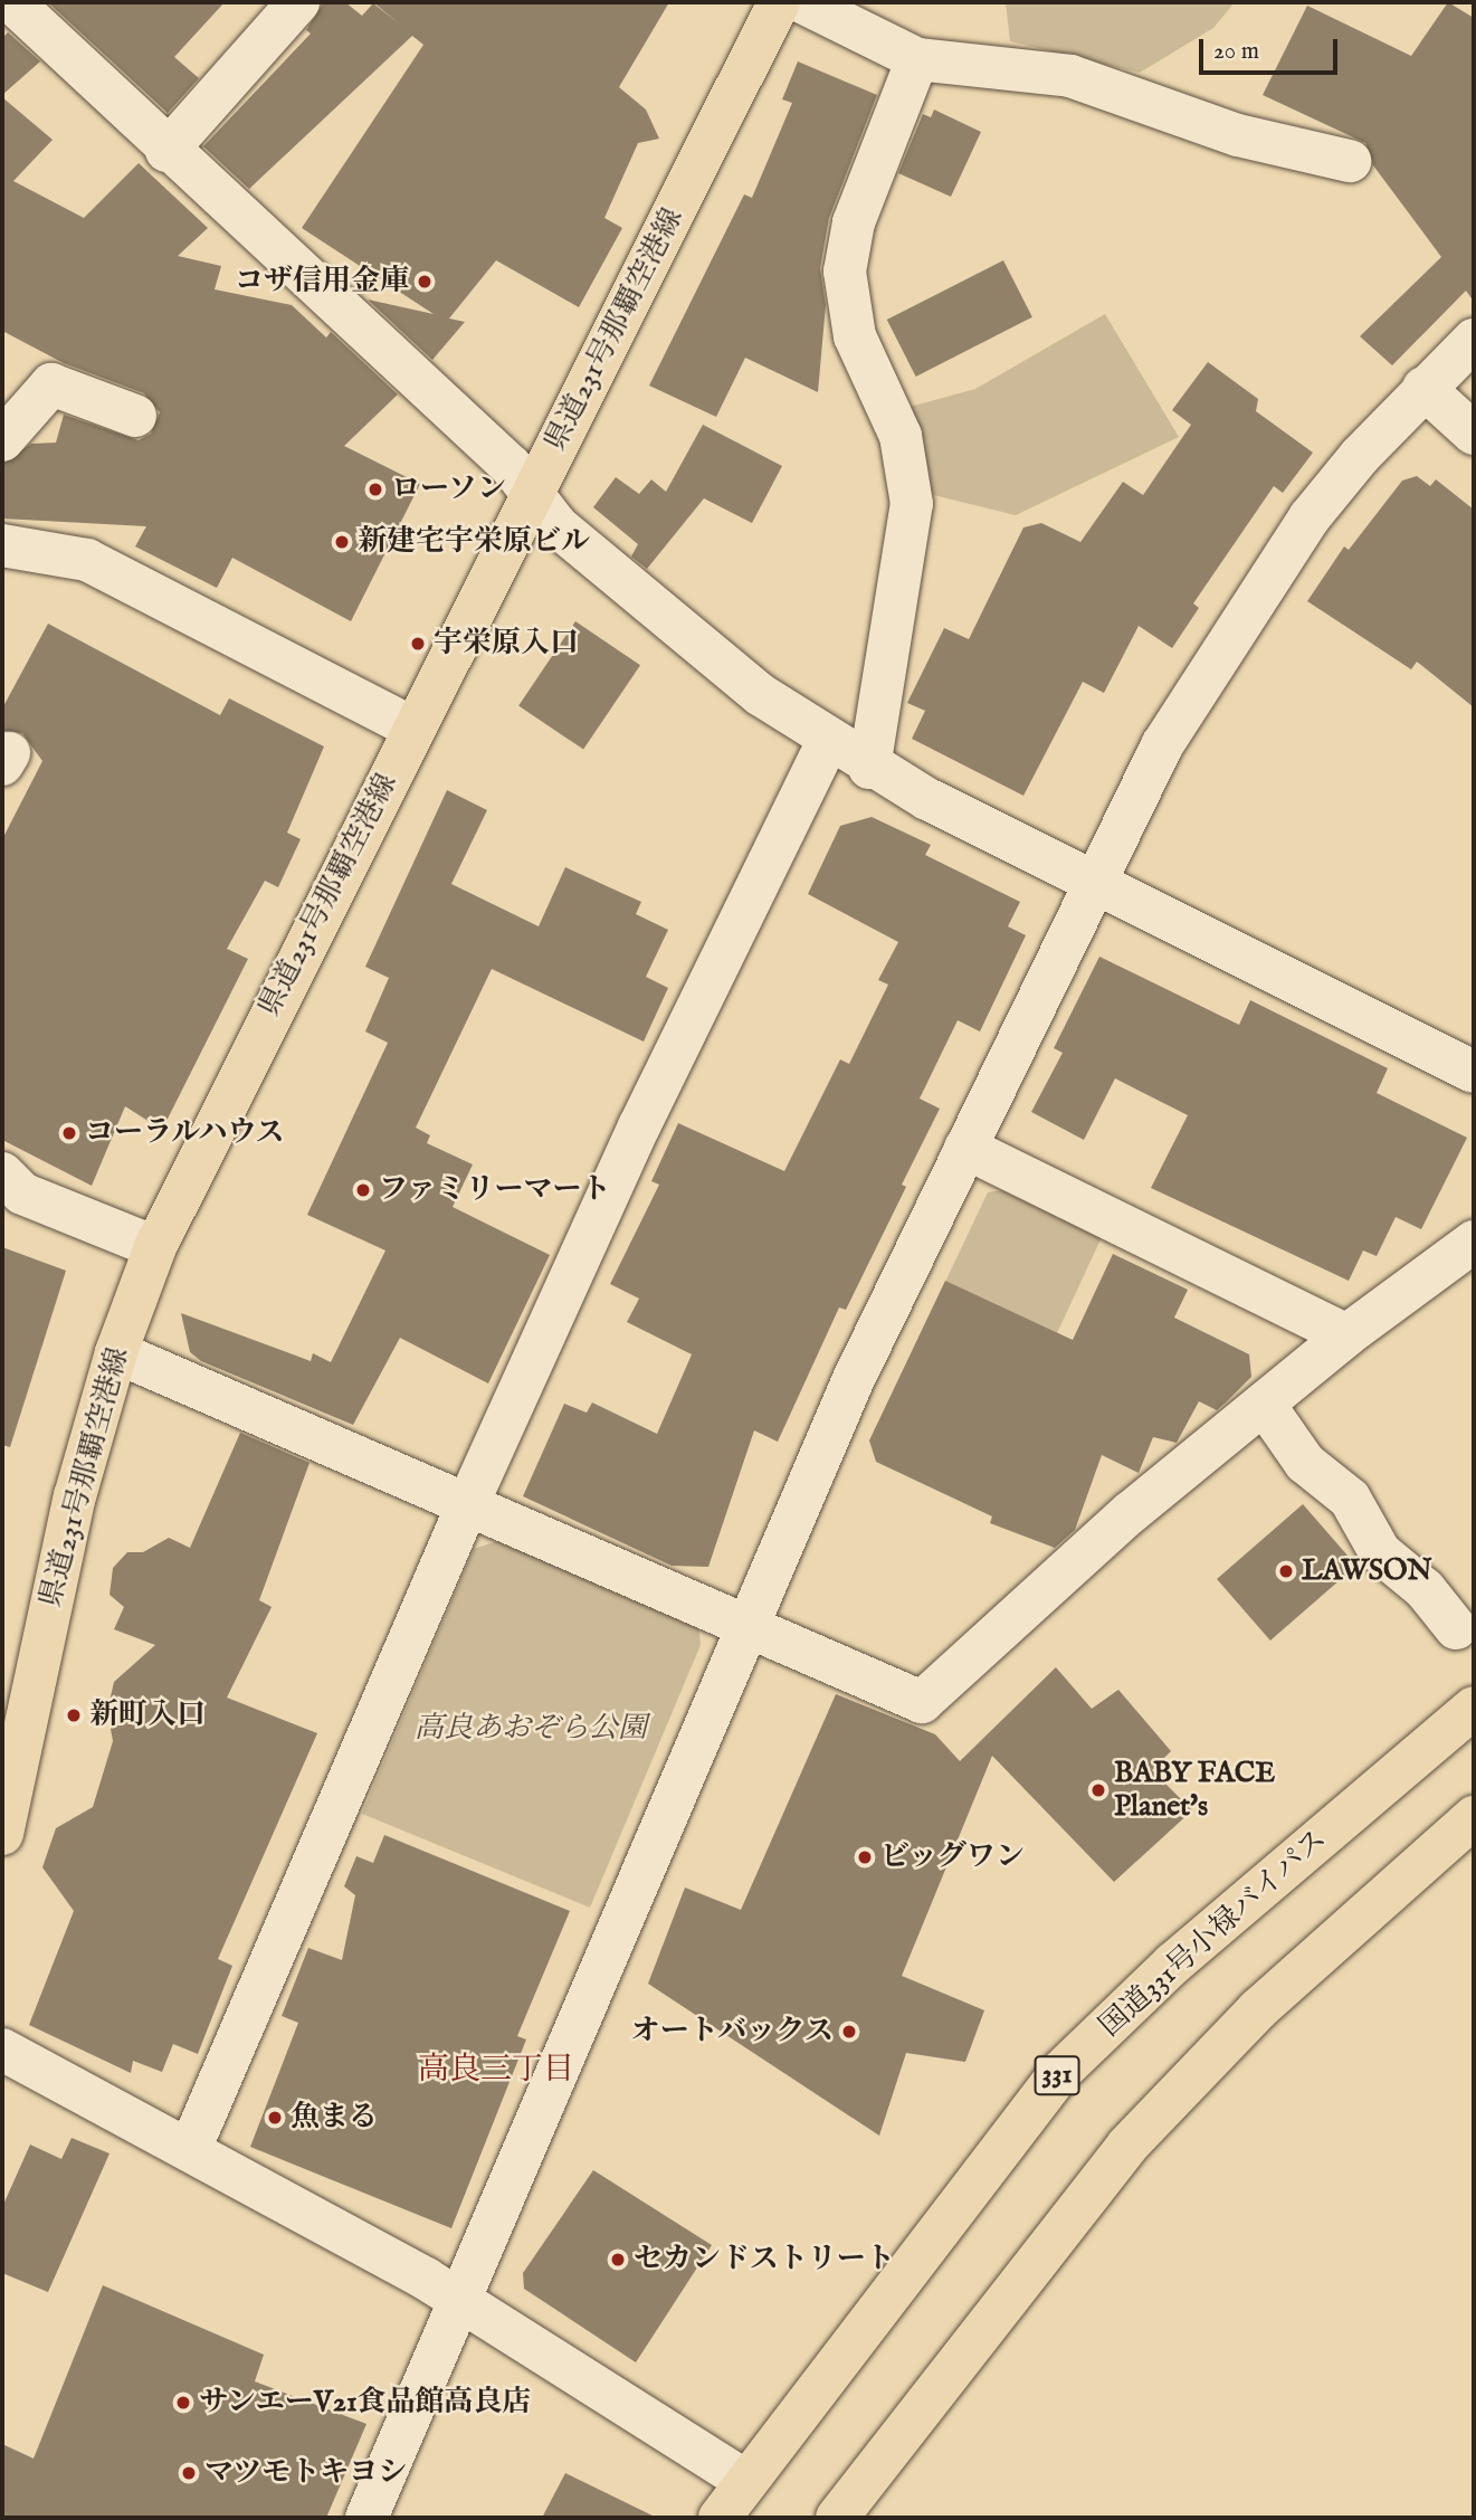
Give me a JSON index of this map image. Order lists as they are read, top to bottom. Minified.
{"streets":{"main road":["県道231号那覇空港線","国道331号小禄バイパス","331"]},"districts":["高良三丁目"],"parks":["高良あおぞら公園"],"places":["コザ信用金庫","ローソン","新建宅宇栄原ビル","宇栄原入口","コーラルハウス","ファミリーマート","LAWSON","新町入口","BABY FACE Planet's","ビッグワン","オートバックス","魚まる","セカンドストリート","サンエーV21食品館高良店","マツモトキヨシ"],"scale_bar":"20 m"}
